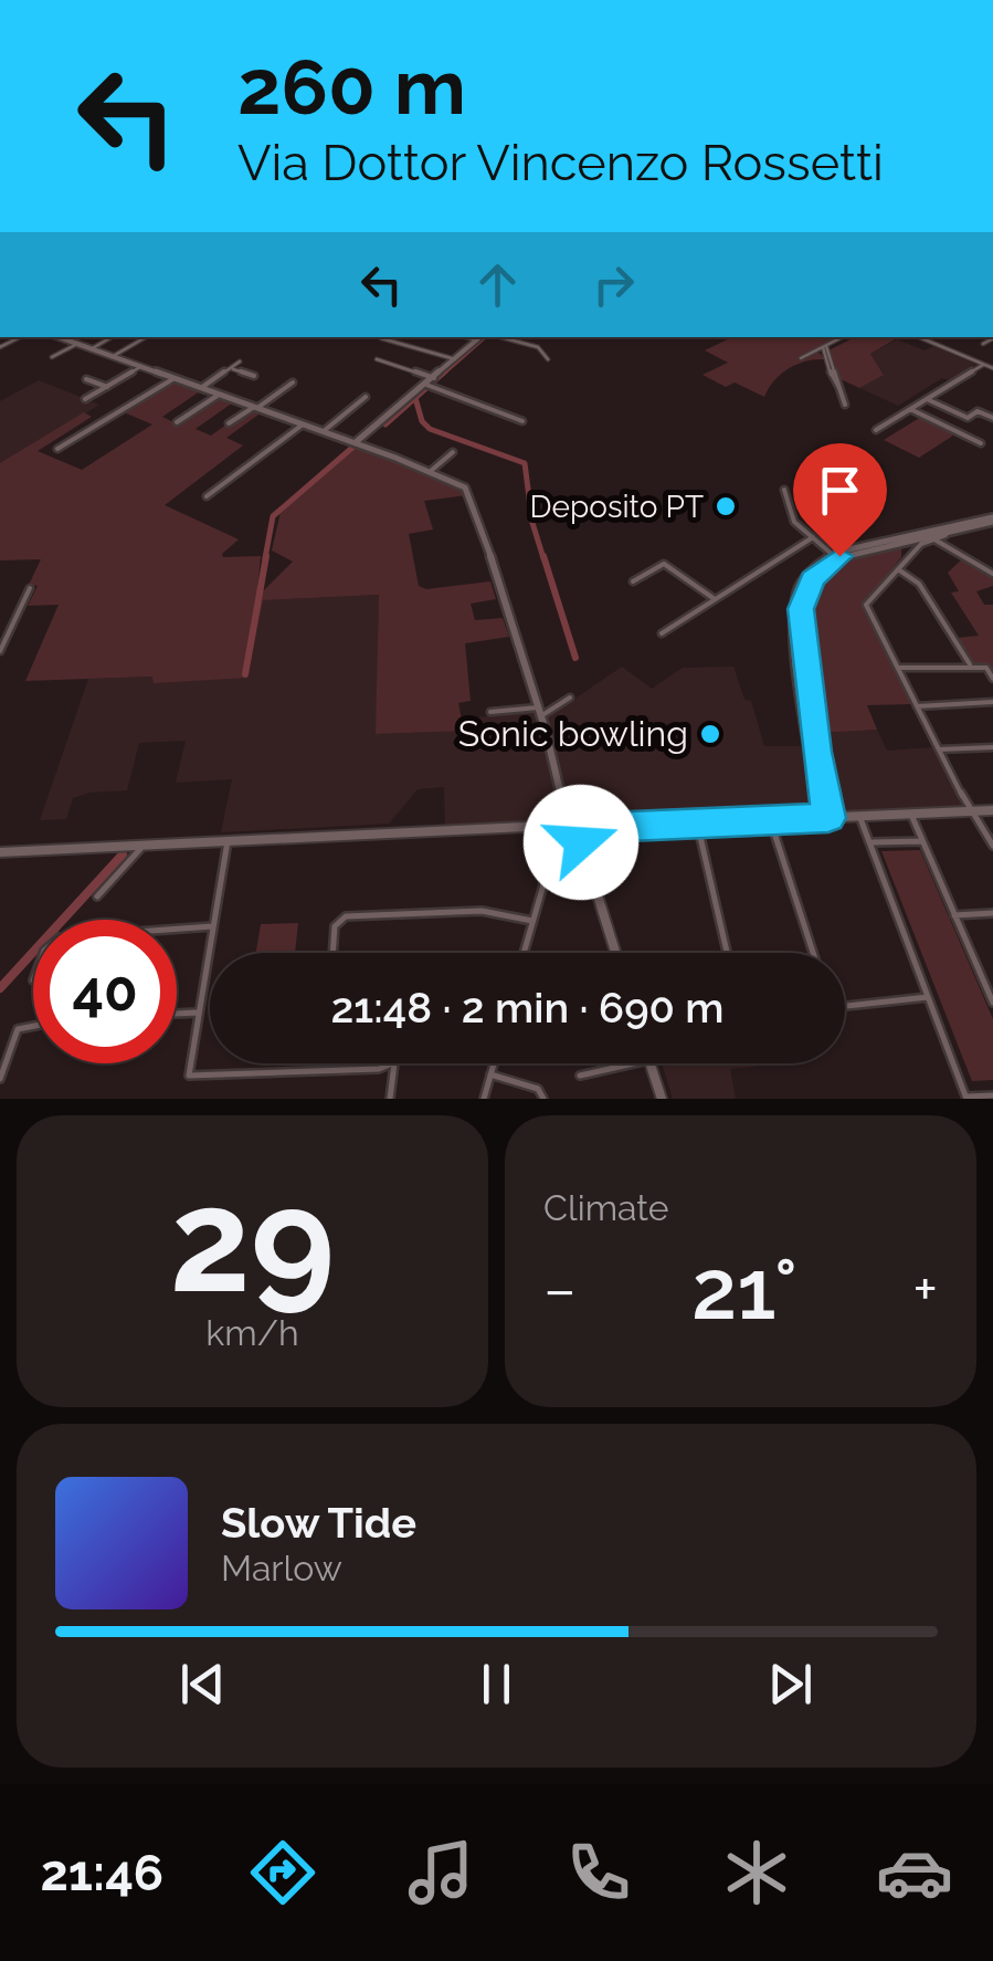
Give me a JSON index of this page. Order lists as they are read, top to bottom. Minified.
{"places":["Deposito PT","Sonic bowling"],"page":{"turn":["260 m","Via Dottor Vincenzo Rossetti"],"limit":"40","trip":"21:48 · 2 min · 690 m","tile":[["29","km/h"],"Climate"],"heat":["−","21°","+"],"song":["Slow Tide","Marlow"],"tabs":"21:46"}}
